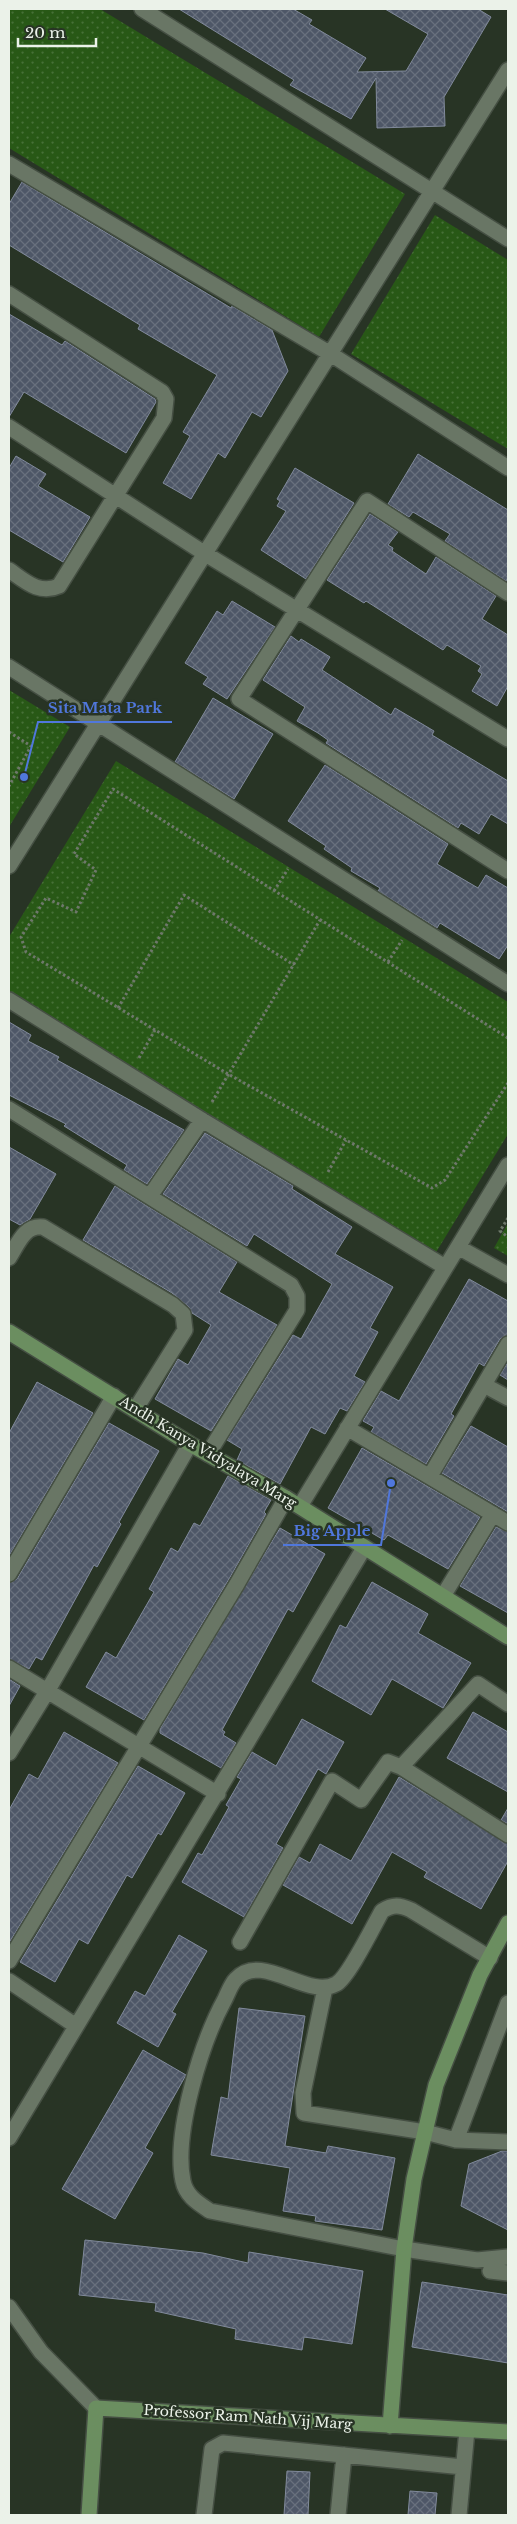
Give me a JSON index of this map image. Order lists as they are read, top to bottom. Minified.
{"streets":{"street":["Andh Kanya Vidyalaya Marg","Professor Ram Nath Vij Marg"]},"places":["Sita Mata Park","Big Apple"],"scale_bar":"20 m"}
